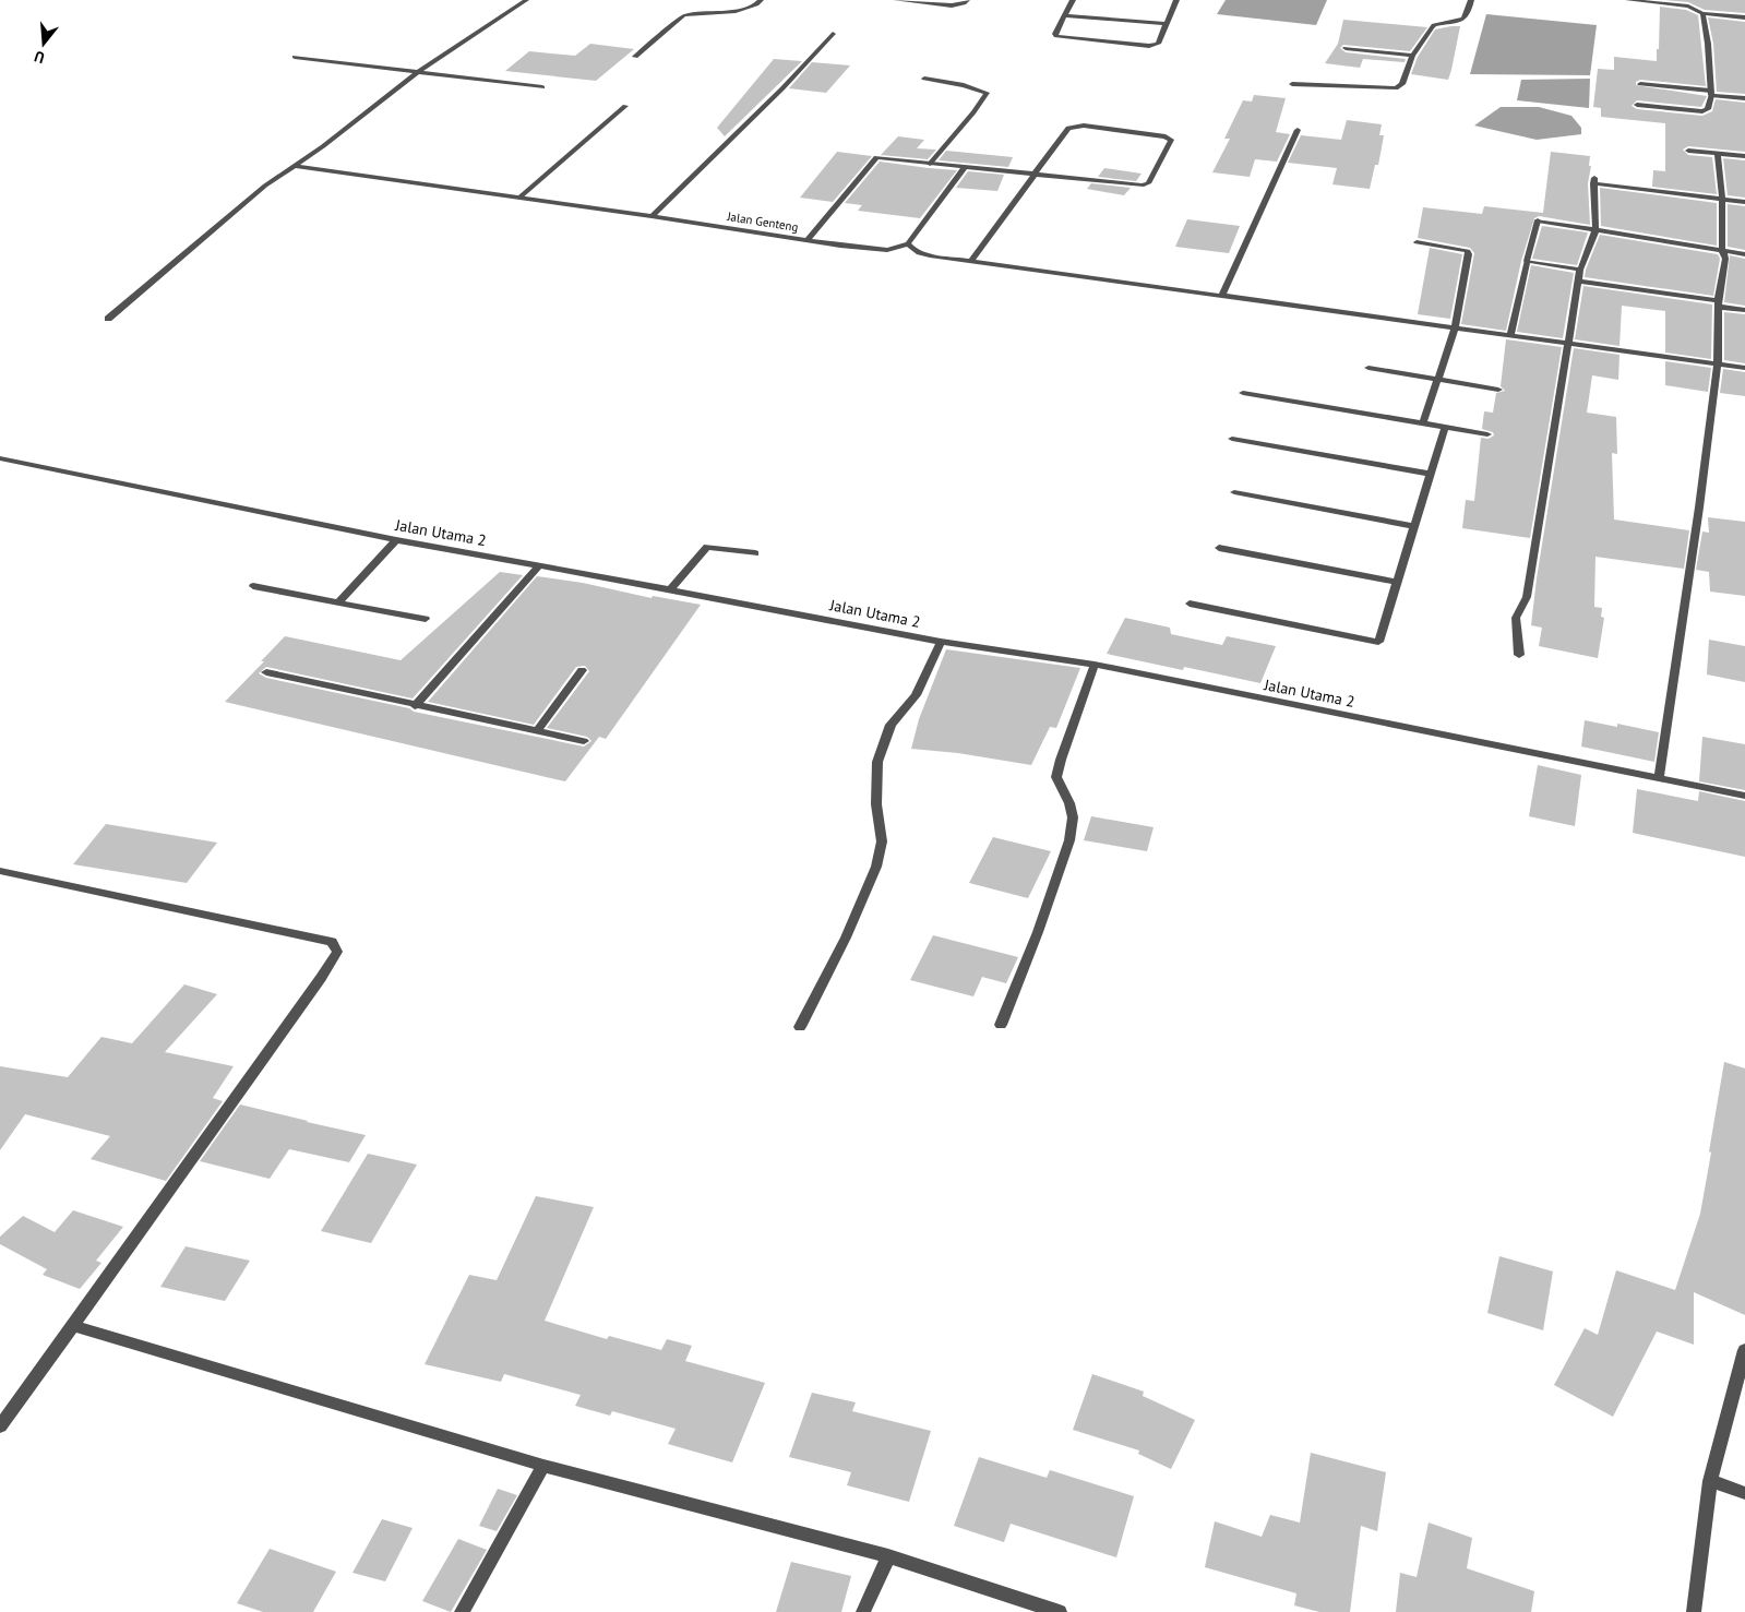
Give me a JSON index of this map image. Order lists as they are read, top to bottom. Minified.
{"streets":{"street":["Jalan Genteng","Jalan Utama 2"]},"north":"bottom"}
